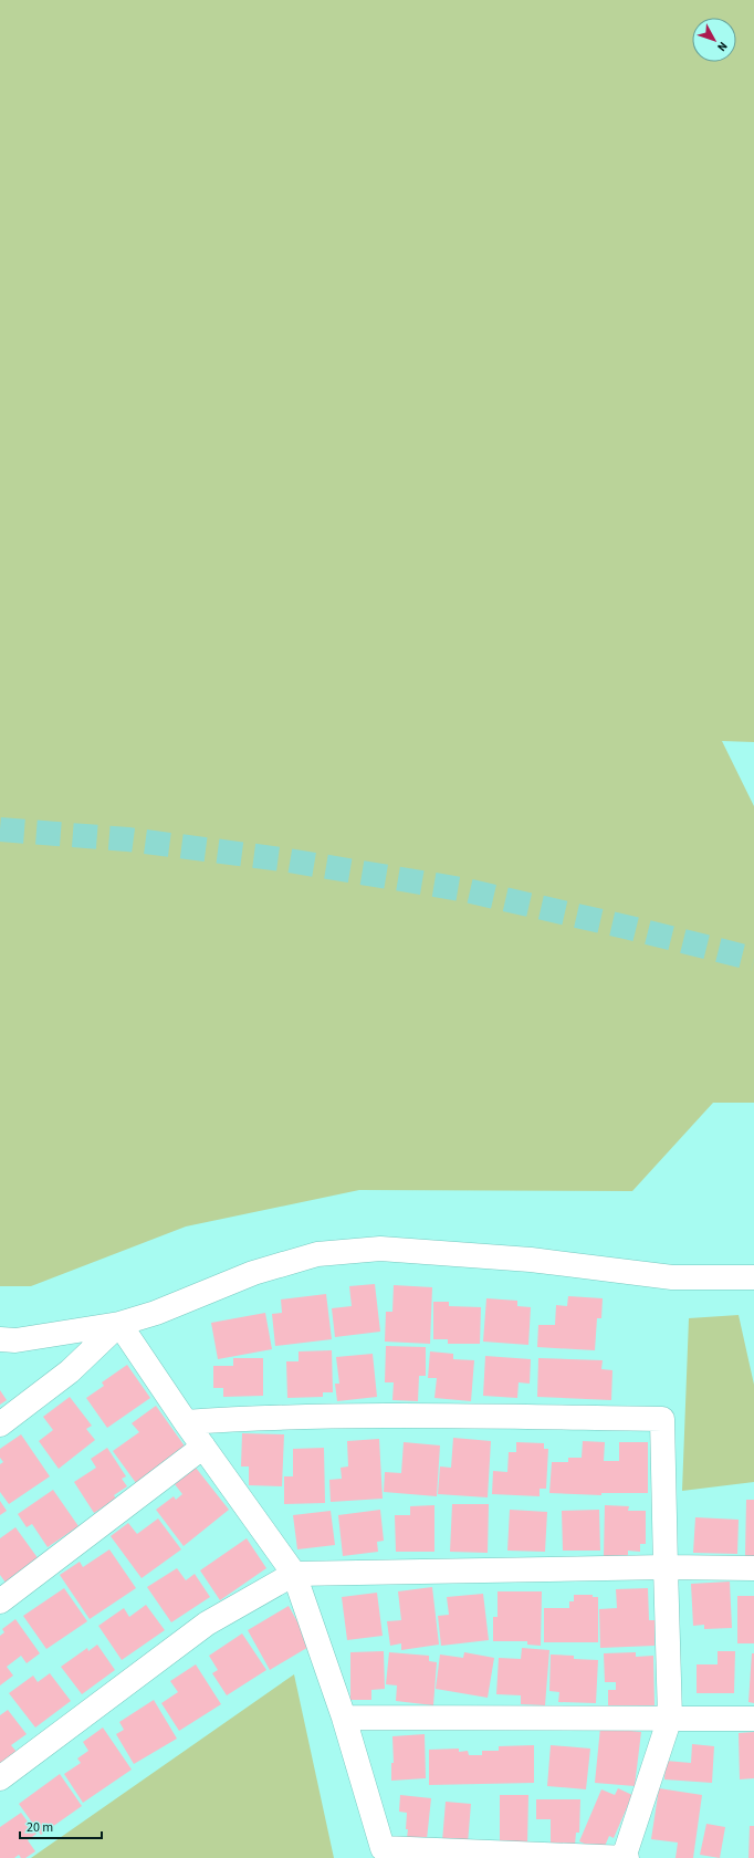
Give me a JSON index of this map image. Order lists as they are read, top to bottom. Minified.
{"scale_bar":"20 m","north":"bottom right"}
